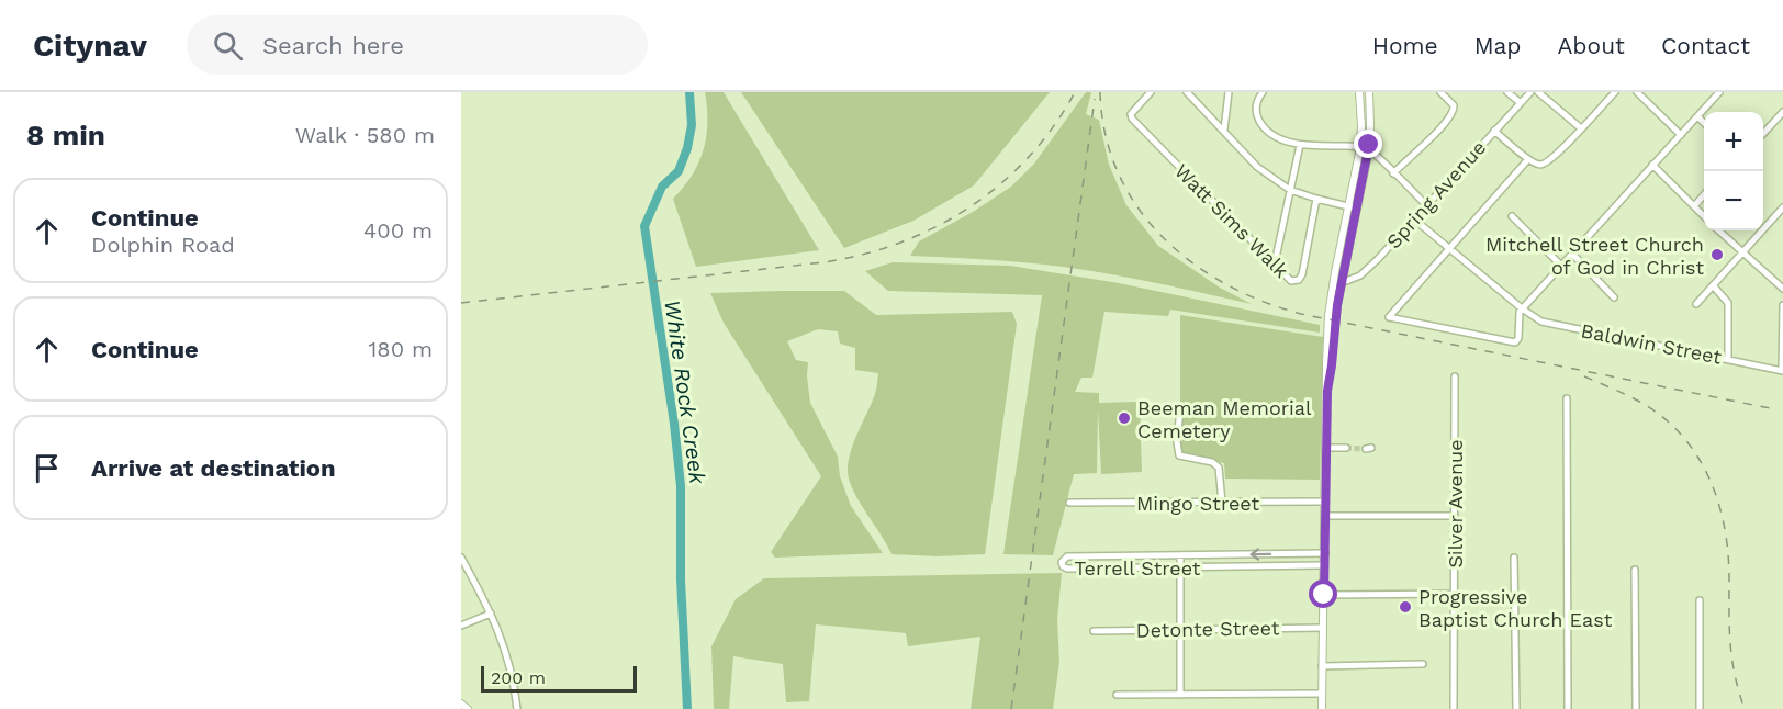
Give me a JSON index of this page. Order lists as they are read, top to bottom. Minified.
{"streets":{"street":["Spring Avenue","Watt Sims Walk","Baldwin Street","Mingo Street","Silver Avenue","Terrell Street","Detonte Street"]},"crossings":[["Spring Avenue","Baldwin Street"]],"water":["White Rock Creek"],"places":["Mitchell Street Church of God in Christ","Beeman Memorial Cemetery","Progressive Baptist Church East"],"scale_bar":"200 m","page":{"header":"Citynav","search":"Search here","nav":["Home","Map","About","Contact"],"heading":["8 min","Walk · 580 m"],"map_buttons":["+","−"],"list":[["Continue","Dolphin Road","400 m"],["Continue","180 m"],"Arrive at destination"],"scale":"200 m"}}
